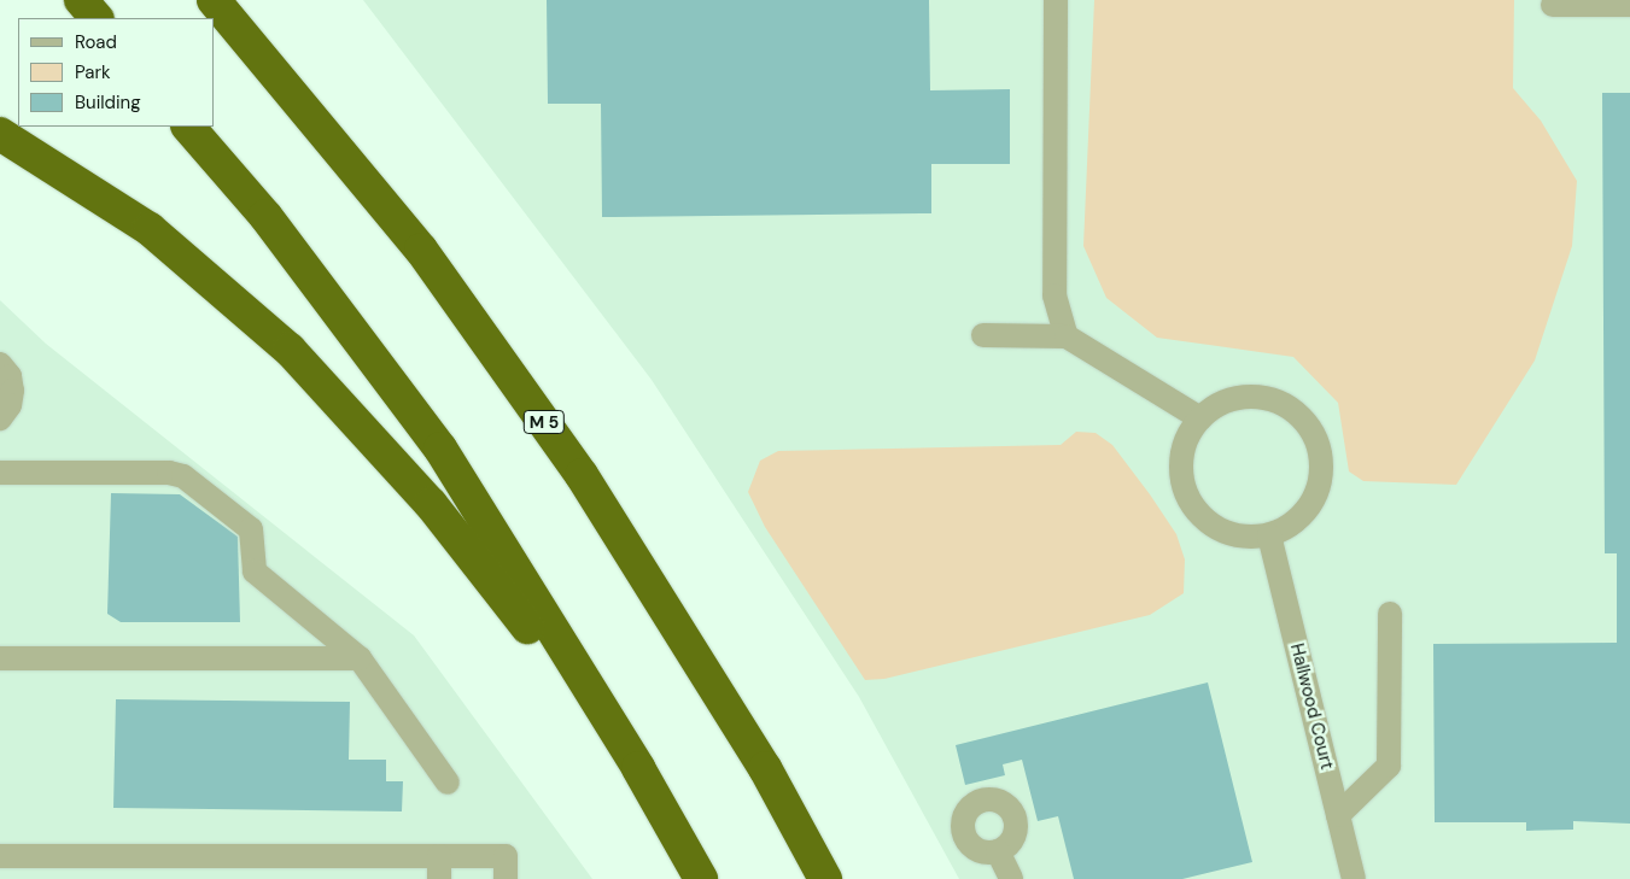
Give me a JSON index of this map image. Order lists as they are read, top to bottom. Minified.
{"streets":{"highway":["M 5"],"street":["Hallwood Court"]},"legend":["Road","Park","Building"]}
